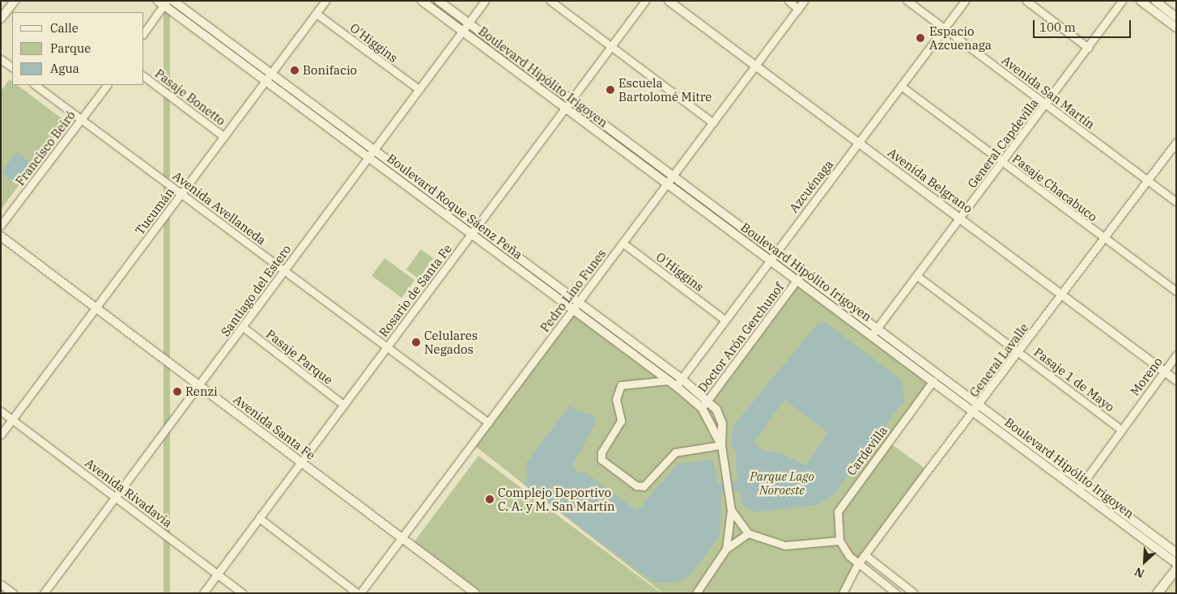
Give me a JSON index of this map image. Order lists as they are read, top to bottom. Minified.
{"streets":{"street":["O'Higgins","Boulevard Hipólito Irigoyen","Avenida San Martín","Pasaje Bonetto","General Capdevilla","Francisco Beiró","Avenida Belgrano","Azcuénaga","Pasaje Chacabuco","Boulevard Roque Sáenz Peña","Avenida Avellaneda","Tucumán","Santiago del Estero","Rosario de Santa Fe","Pedro Lino Funes","Doctor Arón Gerchunof","Pasaje Parque","General Lavalle","Moreno","Pasaje 1 de Mayo","Avenida Santa Fe","Cardevilla","Avenida Rivadavia"]},"crossings":[["O'Higgins","Azcuénaga"],["O'Higgins","Tucumán"],["O'Higgins","Santiago del Estero"],["O'Higgins","Pedro Lino Funes"],["Boulevard Hipólito Irigoyen","General Capdevilla"],["Boulevard Hipólito Irigoyen","Azcuénaga"],["Boulevard Hipólito Irigoyen","Santiago del Estero"],["Boulevard Hipólito Irigoyen","Rosario de Santa Fe"],["Boulevard Hipólito Irigoyen","Pedro Lino Funes"],["Boulevard Hipólito Irigoyen","Doctor Arón Gerchunof"],["Boulevard Hipólito Irigoyen","General Lavalle"],["Boulevard Hipólito Irigoyen","Moreno"],["Boulevard Hipólito Irigoyen","Cardevilla"],["Avenida San Martín","General Capdevilla"],["Avenida San Martín","Azcuénaga"],["Avenida San Martín","General Lavalle"],["Pasaje Bonetto","Tucumán"],["General Capdevilla","Avenida Belgrano"],["General Capdevilla","Pasaje Chacabuco"],["General Capdevilla","Pasaje 1 de Mayo"],["Francisco Beiró","Avenida Avellaneda"],["Avenida Belgrano","Azcuénaga"],["Avenida Belgrano","Pedro Lino Funes"],["Avenida Belgrano","General Lavalle"],["Avenida Belgrano","Moreno"],["Azcuénaga","Pasaje Chacabuco"],["Azcuénaga","Boulevard Roque Sáenz Peña"],["Pasaje Chacabuco","General Lavalle"],["Boulevard Roque Sáenz Peña","Tucumán"],["Boulevard Roque Sáenz Peña","Santiago del Estero"],["Boulevard Roque Sáenz Peña","Rosario de Santa Fe"],["Boulevard Roque Sáenz Peña","Pedro Lino Funes"],["Boulevard Roque Sáenz Peña","Doctor Arón Gerchunof"],["Avenida Avellaneda","Tucumán"],["Avenida Avellaneda","Santiago del Estero"],["Avenida Avellaneda","Rosario de Santa Fe"],["Avenida Avellaneda","Pedro Lino Funes"],["Tucumán","Avenida Santa Fe"],["Tucumán","Avenida Rivadavia"],["Santiago del Estero","Pasaje Parque"],["Santiago del Estero","Avenida Santa Fe"],["Santiago del Estero","Avenida Rivadavia"],["Rosario de Santa Fe","Pasaje Parque"],["Rosario de Santa Fe","Avenida Santa Fe"],["Rosario de Santa Fe","Avenida Rivadavia"],["Pedro Lino Funes","Avenida Santa Fe"],["General Lavalle","Pasaje 1 de Mayo"],["Moreno","Pasaje 1 de Mayo"]],"parks":["Parque Lago Noroeste"],"places":["Espacio Azcuenaga","Bonifacio","Escuela Bartolomé Mitre","Celulares Negados","Renzi","Complejo Deportivo C. A. y M. San Martín"],"legend":["Calle","Parque","Agua"],"scale_bar":"100 m","north":"bottom left"}
